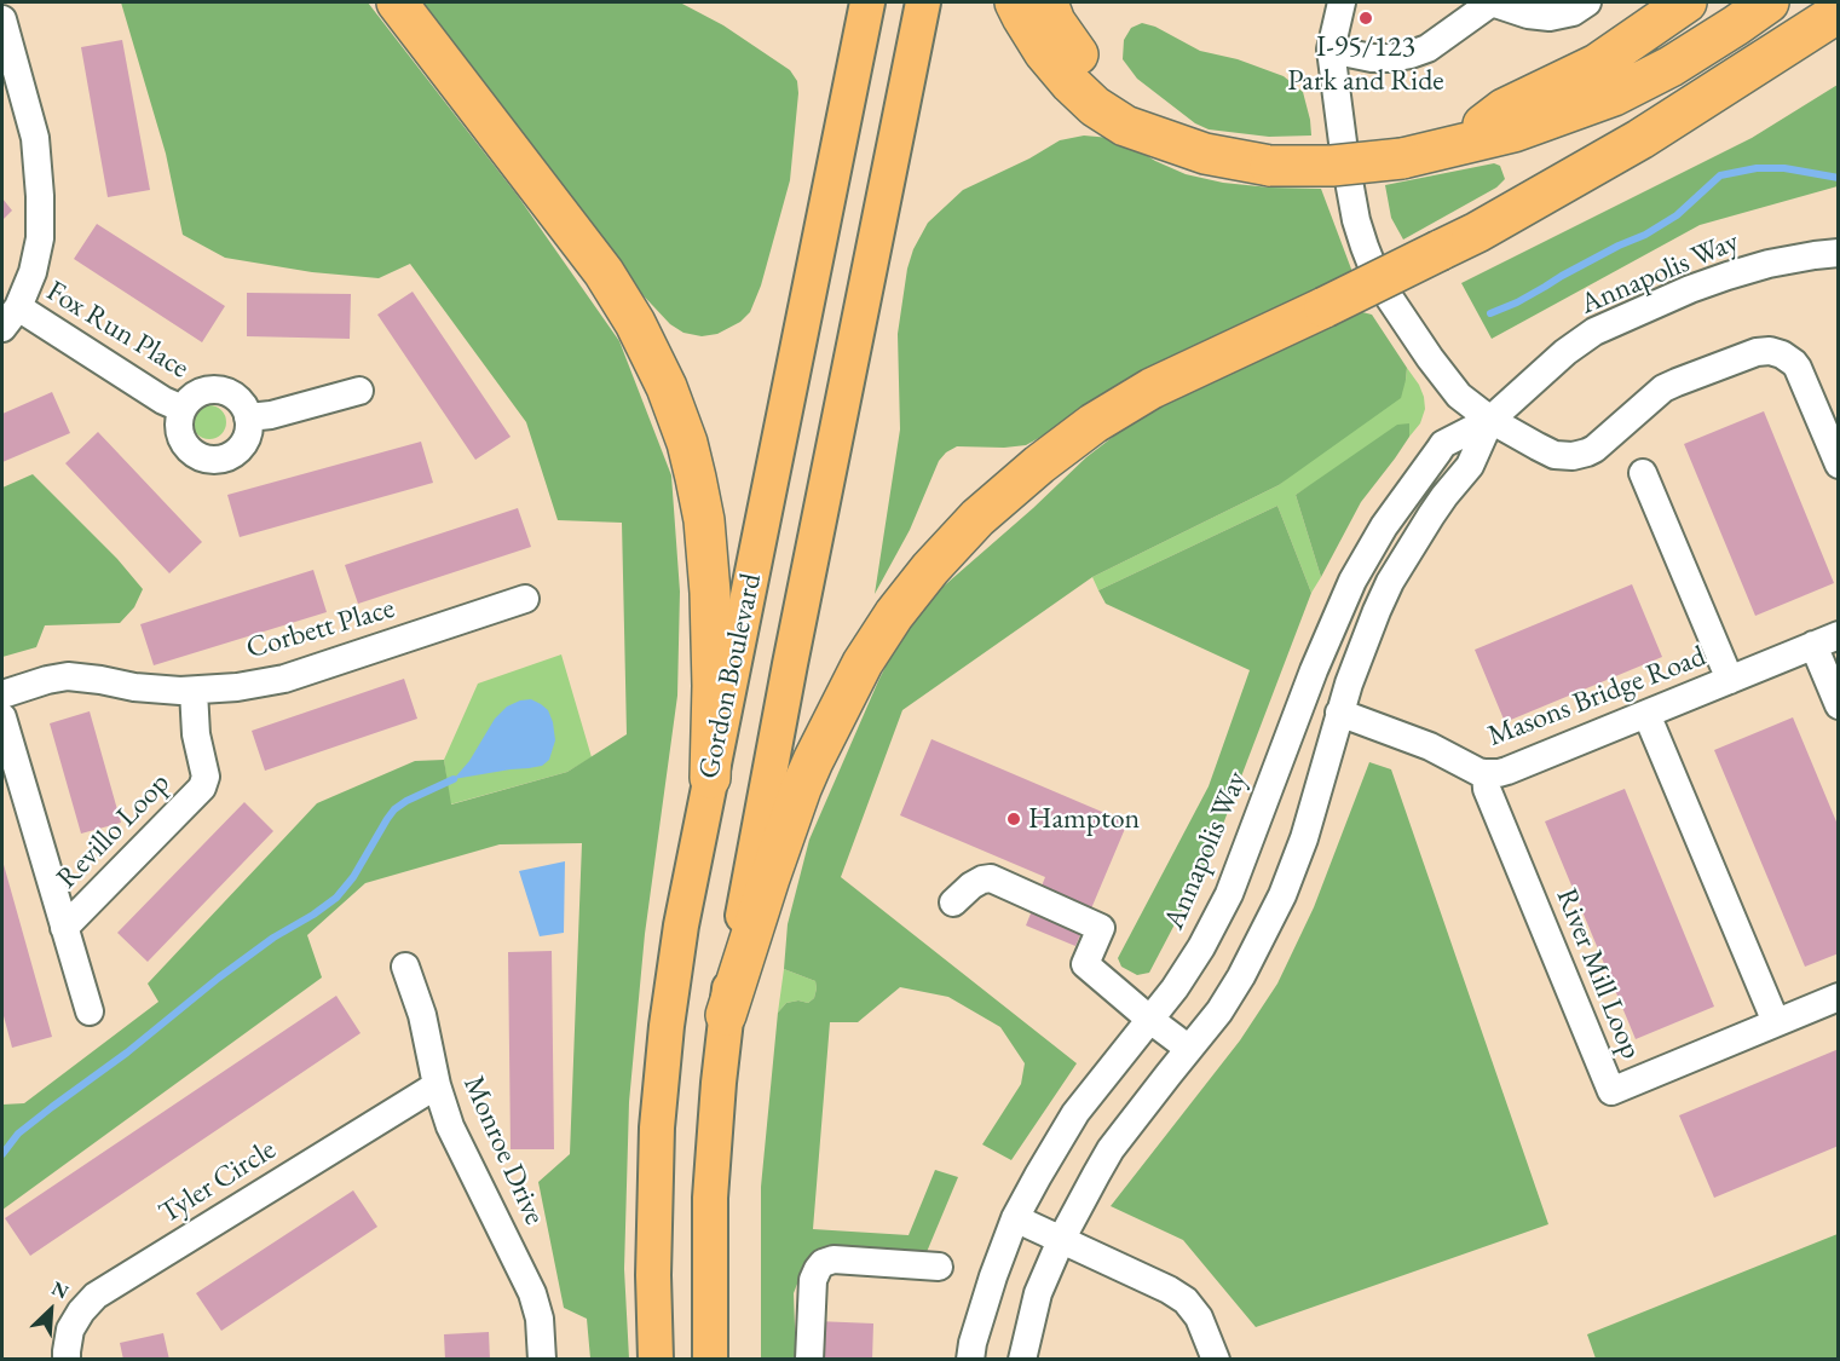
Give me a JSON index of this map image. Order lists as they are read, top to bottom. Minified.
{"streets":{"main road":["Gordon Boulevard"],"street":["Annapolis Way","Fox Run Place","Corbett Place","Masons Bridge Road","Revillo Loop","River Mill Loop","Monroe Drive","Tyler Circle"]},"crossings":[["Annapolis Way","Masons Bridge Road"],["Corbett Place","Revillo Loop"],["Masons Bridge Road","River Mill Loop"],["Monroe Drive","Tyler Circle"]],"places":["I-95/123 Park and Ride","Hampton"],"north":"top right"}
